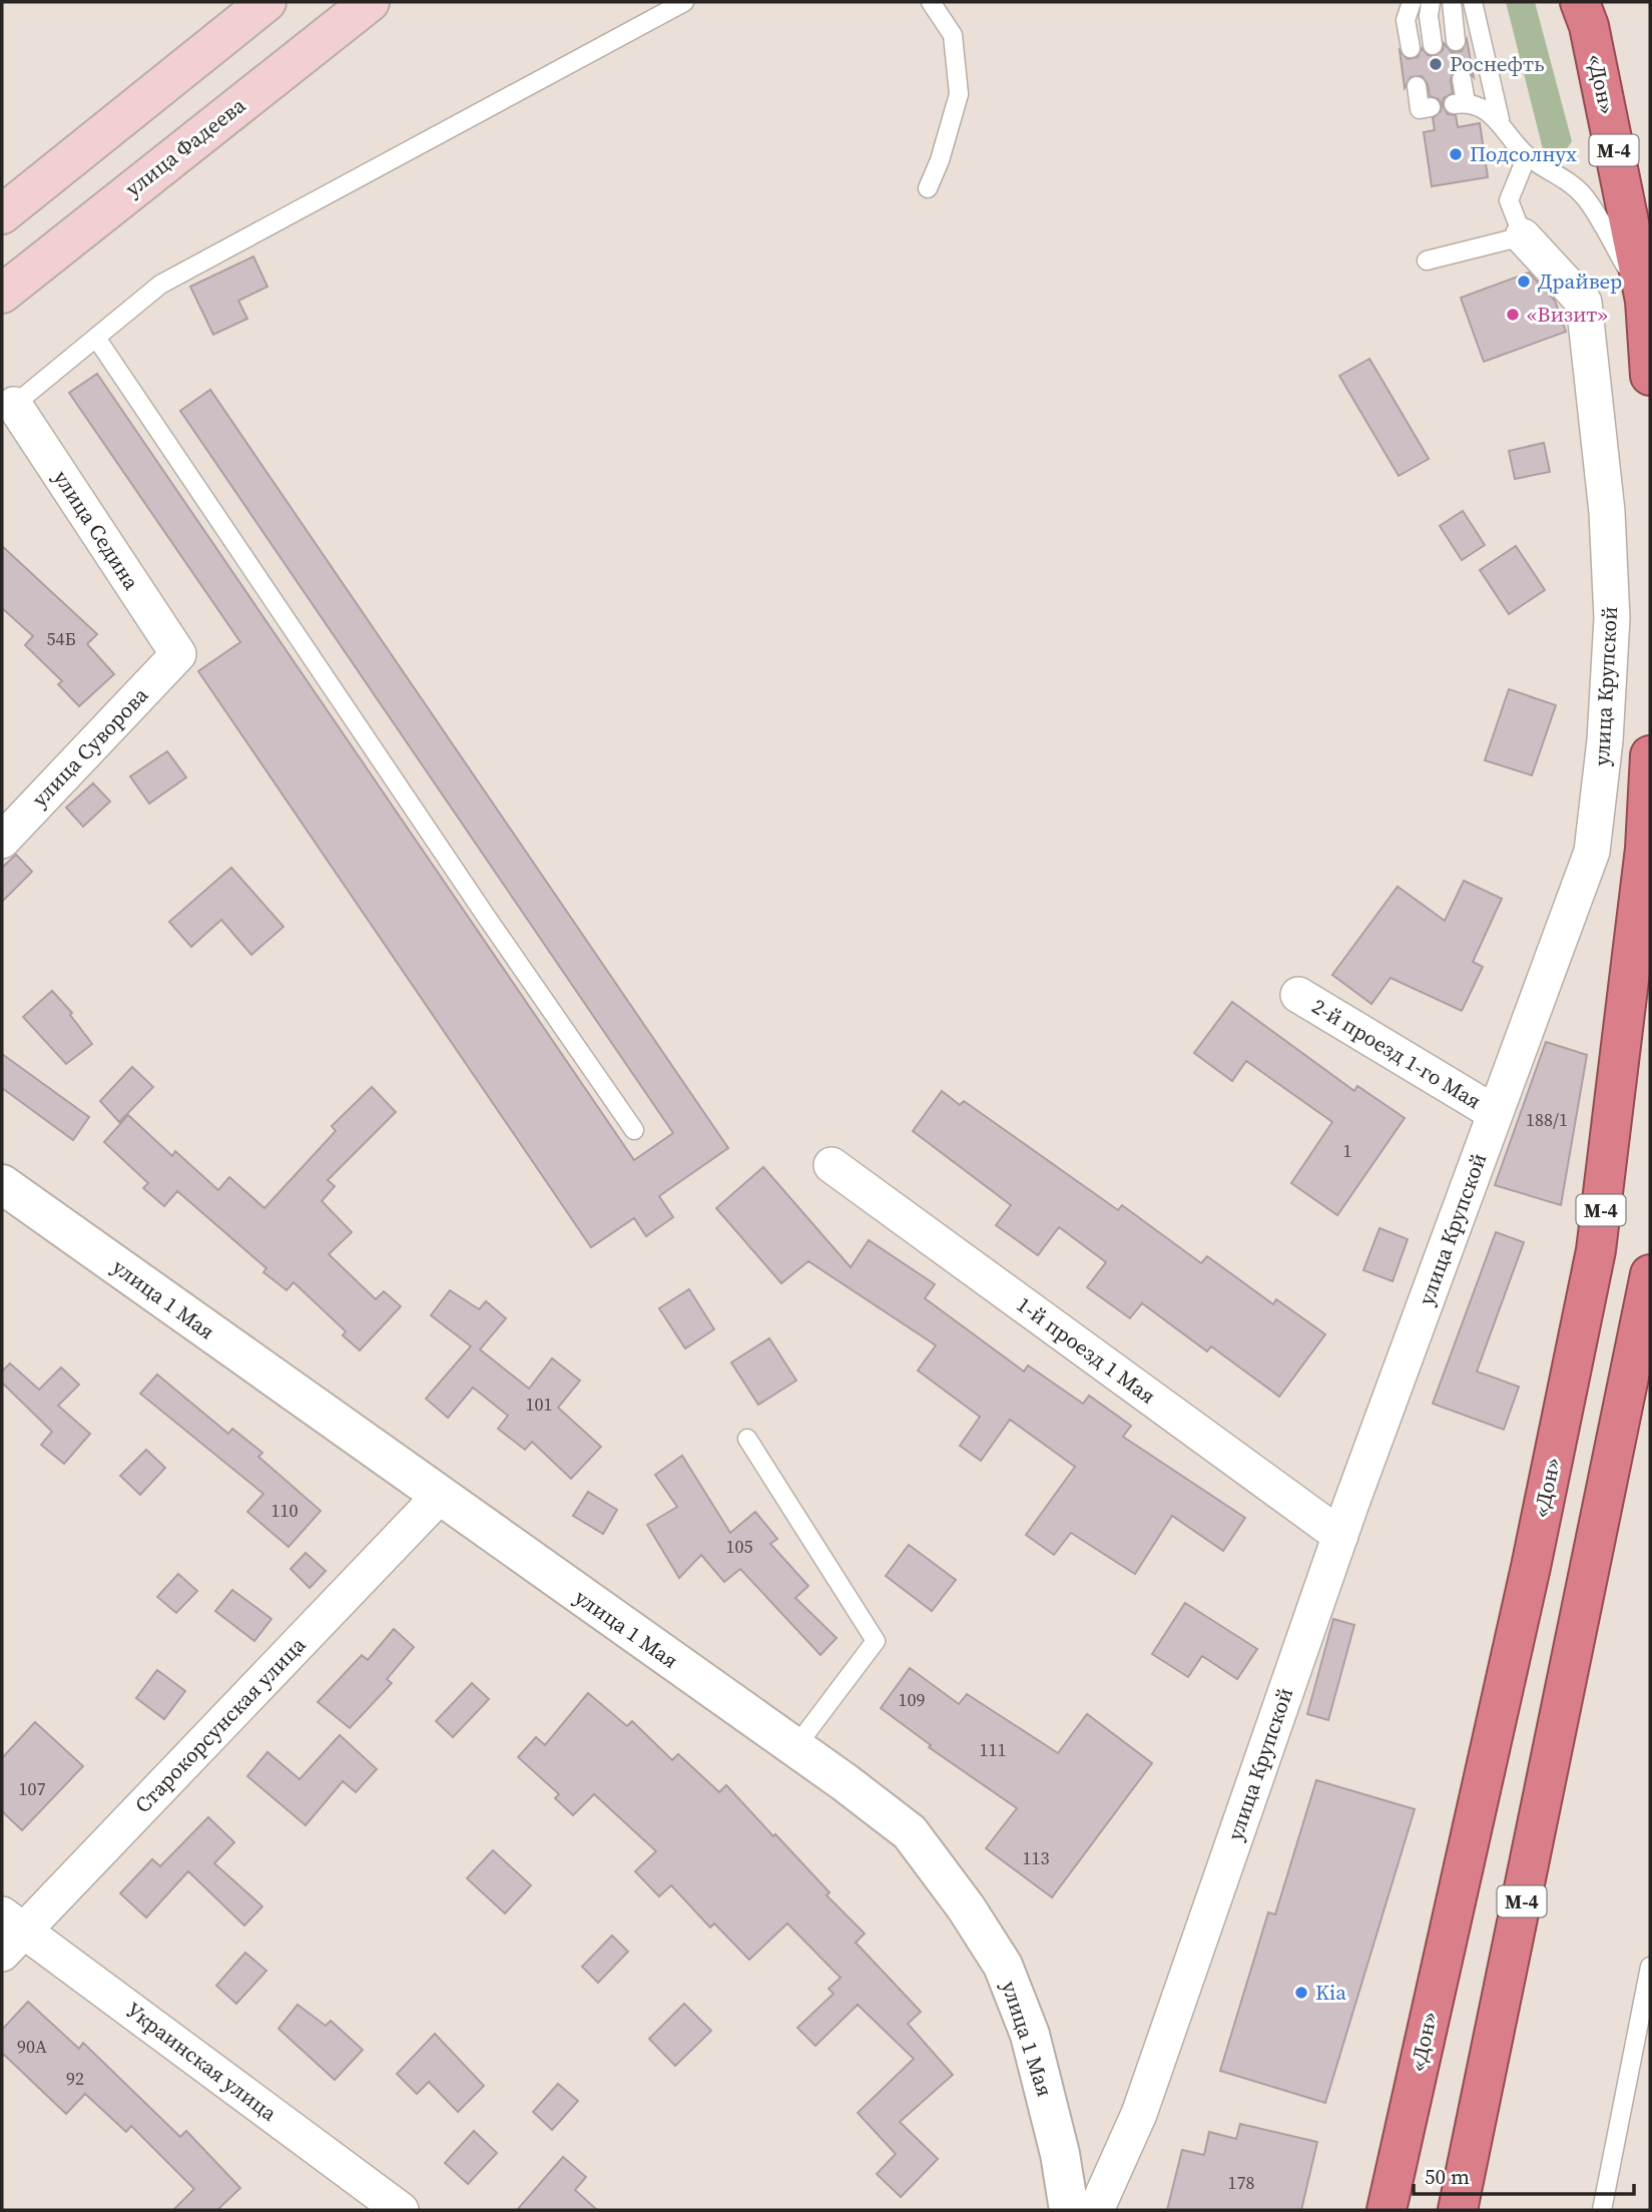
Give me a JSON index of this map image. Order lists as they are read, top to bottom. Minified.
{"streets":{"highway":["«Дон»","М-4"],"main road":["улица Фадеева"],"street":["улица Седина","улица Крупской","улица Суворова","2-й проезд 1-го Мая","улица 1 Мая","1-й проезд 1 Мая","Старокорсунская улица","Украинская улица"]},"crossings":[["улица Седина","улица Суворова"],["улица Крупской","2-й проезд 1-го Мая"],["улица Крупской","1-й проезд 1 Мая"],["улица 1 Мая","Старокорсунская улица"],["Старокорсунская улица","Украинская улица"]],"places":["Роснефть","Подсолнух","Драйвер","«Визит»","Kia"],"house_numbers":["54Б","188/1","1","101","110","105","109","111","107","113","90А","92","178"],"scale_bar":"50 m"}
